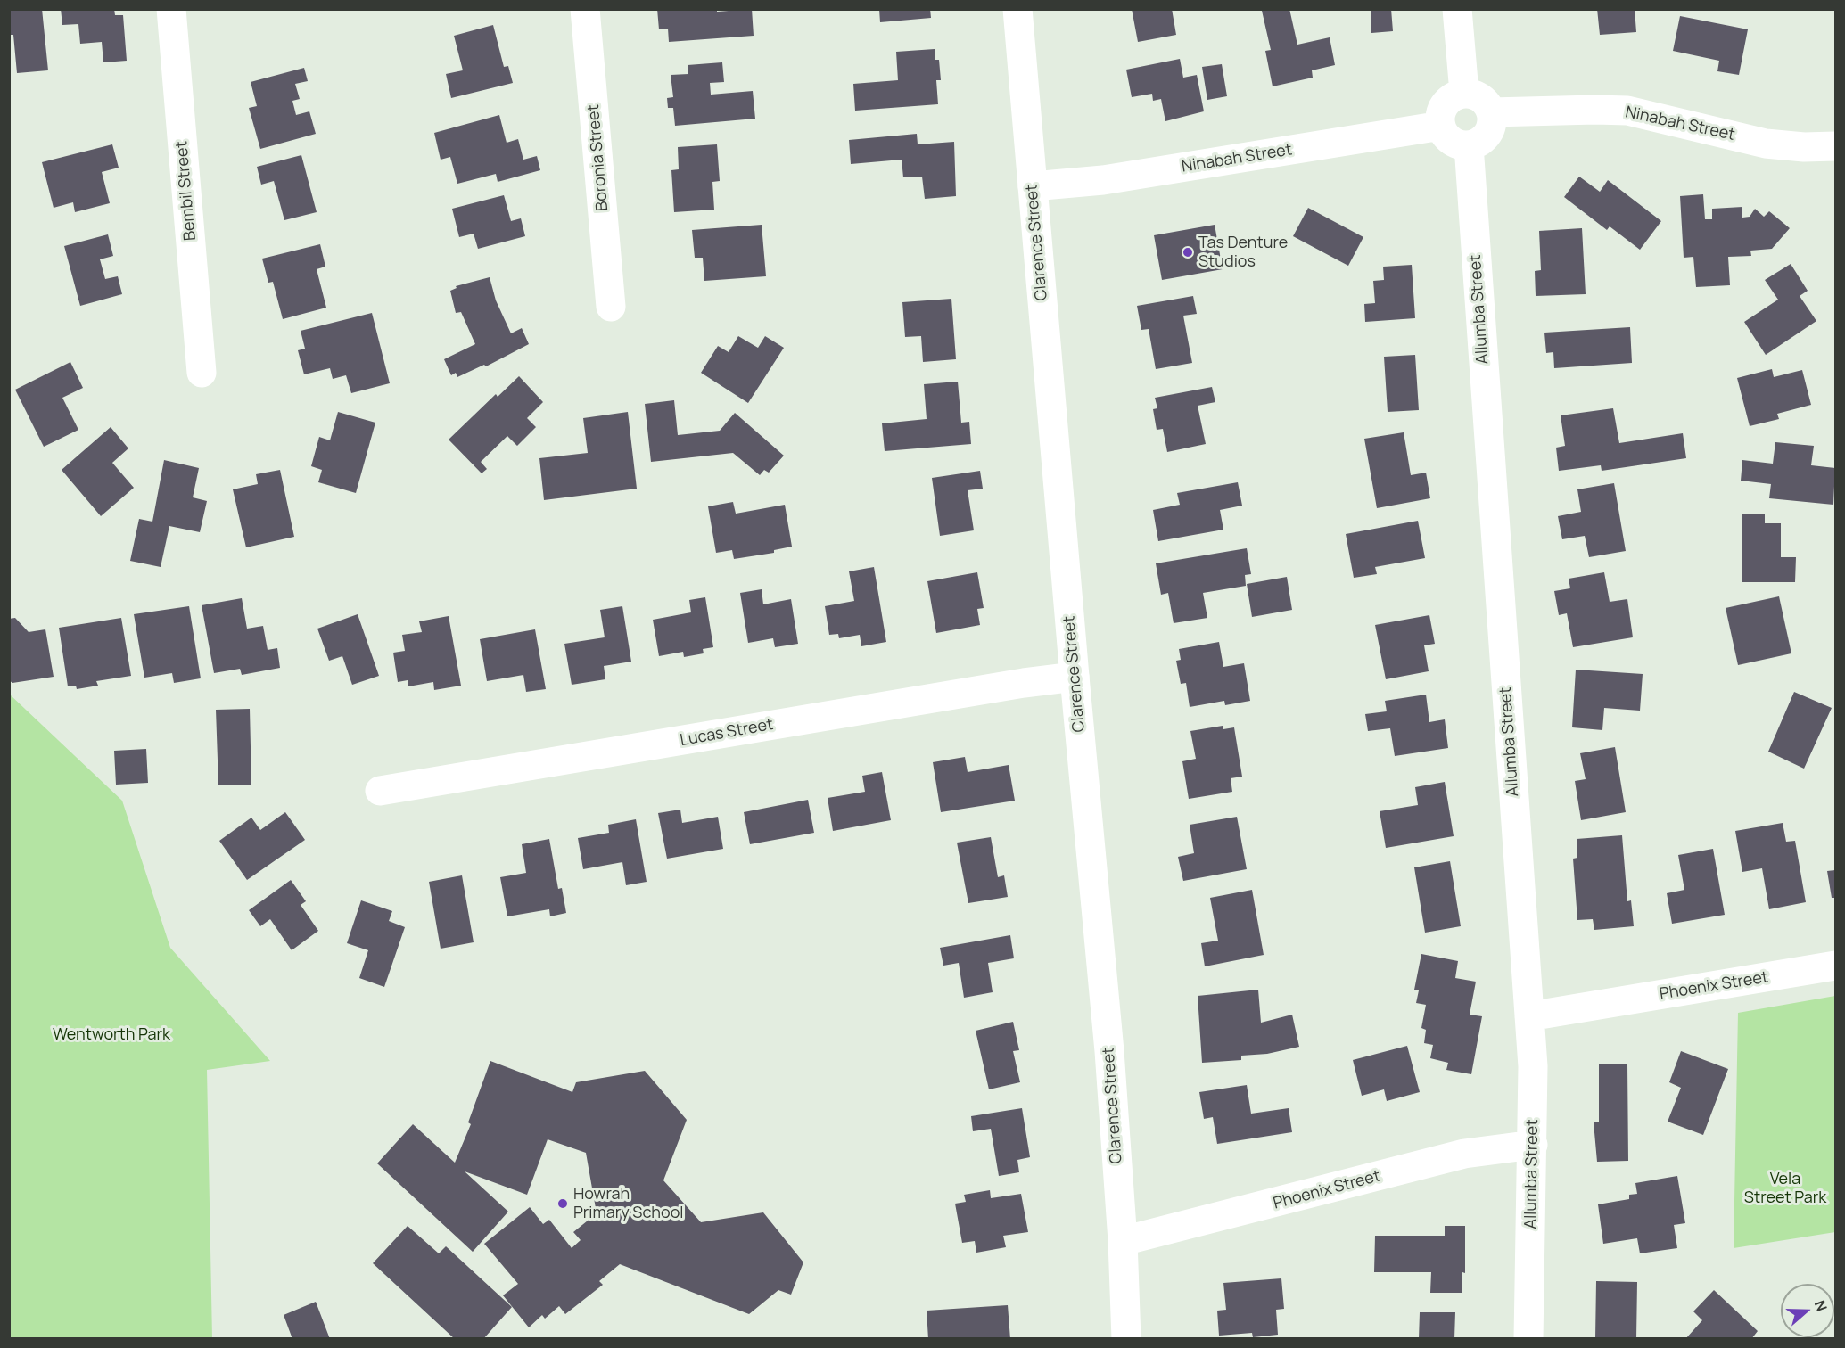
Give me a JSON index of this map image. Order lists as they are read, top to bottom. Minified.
{"streets":{"street":["Ninabah Street","Boronia Street","Bembil Street","Clarence Street","Allumba Street","Lucas Street","Phoenix Street"]},"crossings":[["Ninabah Street","Clarence Street"],["Ninabah Street","Allumba Street"],["Clarence Street","Lucas Street"],["Clarence Street","Phoenix Street"],["Allumba Street","Phoenix Street"]],"parks":["Wentworth Park","Vela Street Park"],"places":["Tas Denture Studios","Howrah Primary School"],"north":"right"}
